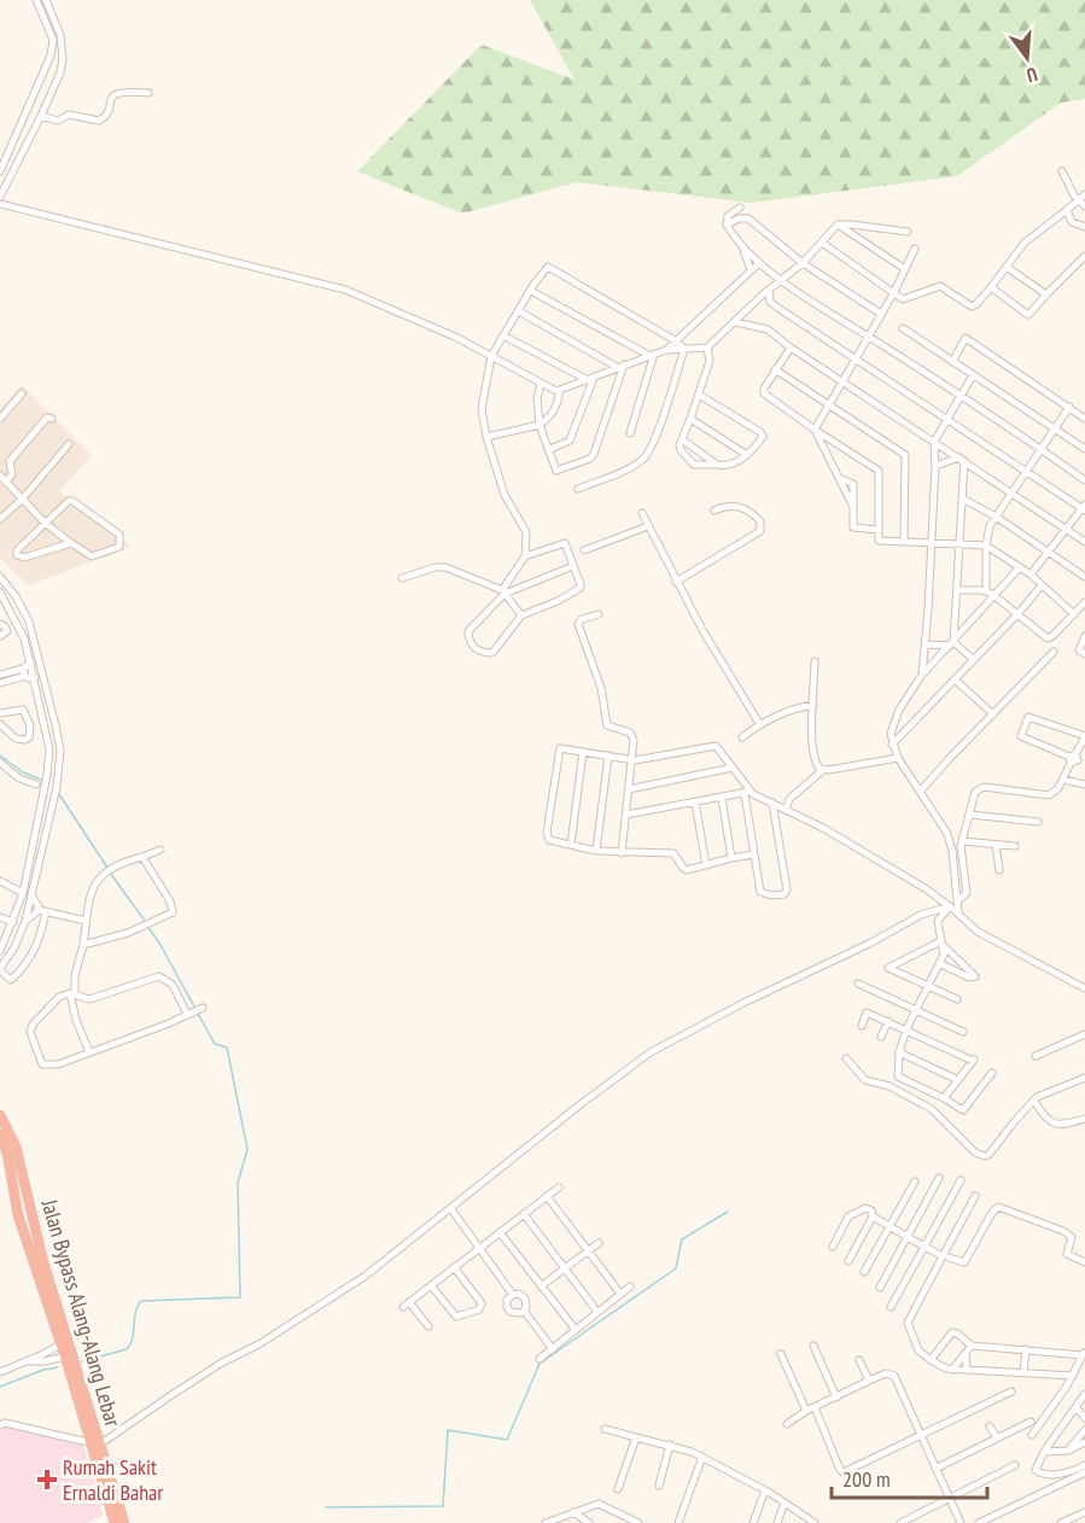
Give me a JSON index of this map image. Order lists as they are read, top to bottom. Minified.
{"streets":{"highway":["Jalan Bypass Alang-Alang Lebar"]},"places":{"health":["Rumah Sakit Ernaldi Bahar"]},"scale_bar":"200 m","north":"bottom"}
